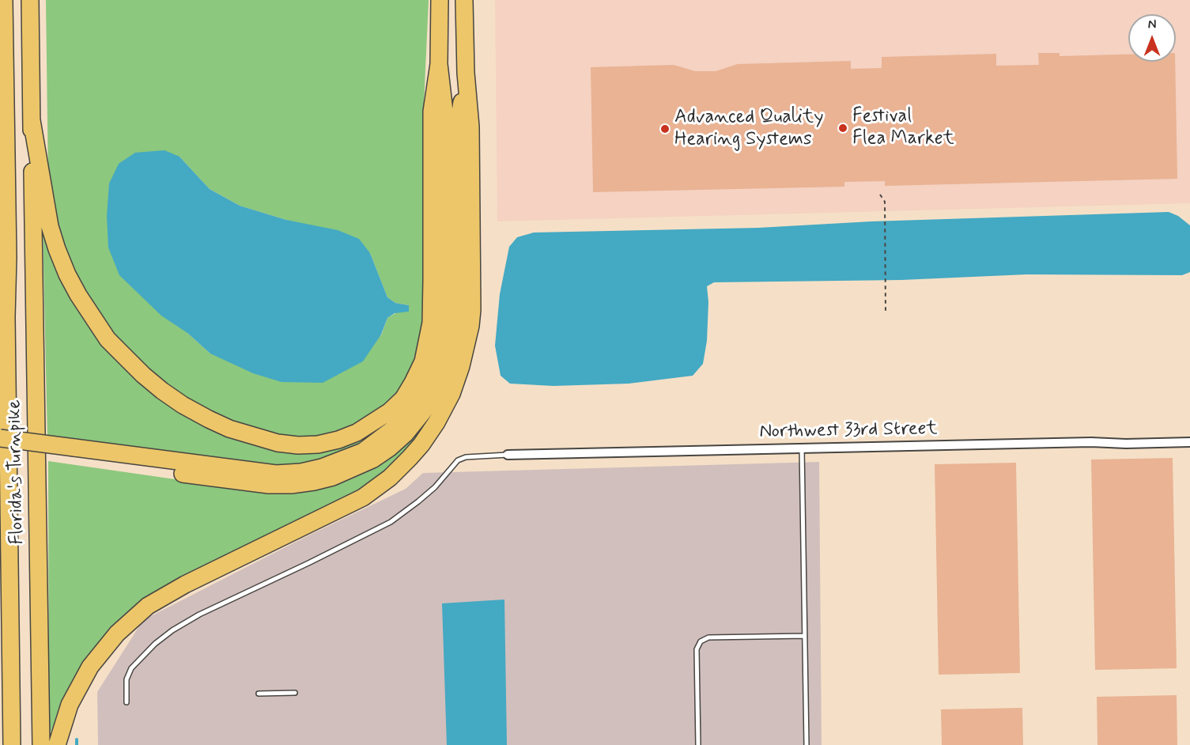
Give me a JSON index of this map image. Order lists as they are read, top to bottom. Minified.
{"streets":{"highway":["Florida's Turnpike"],"street":["Northwest 33rd Street"]},"places":["Festival Flea Market","Advanced Quality Hearing Systems"],"north":"top"}
